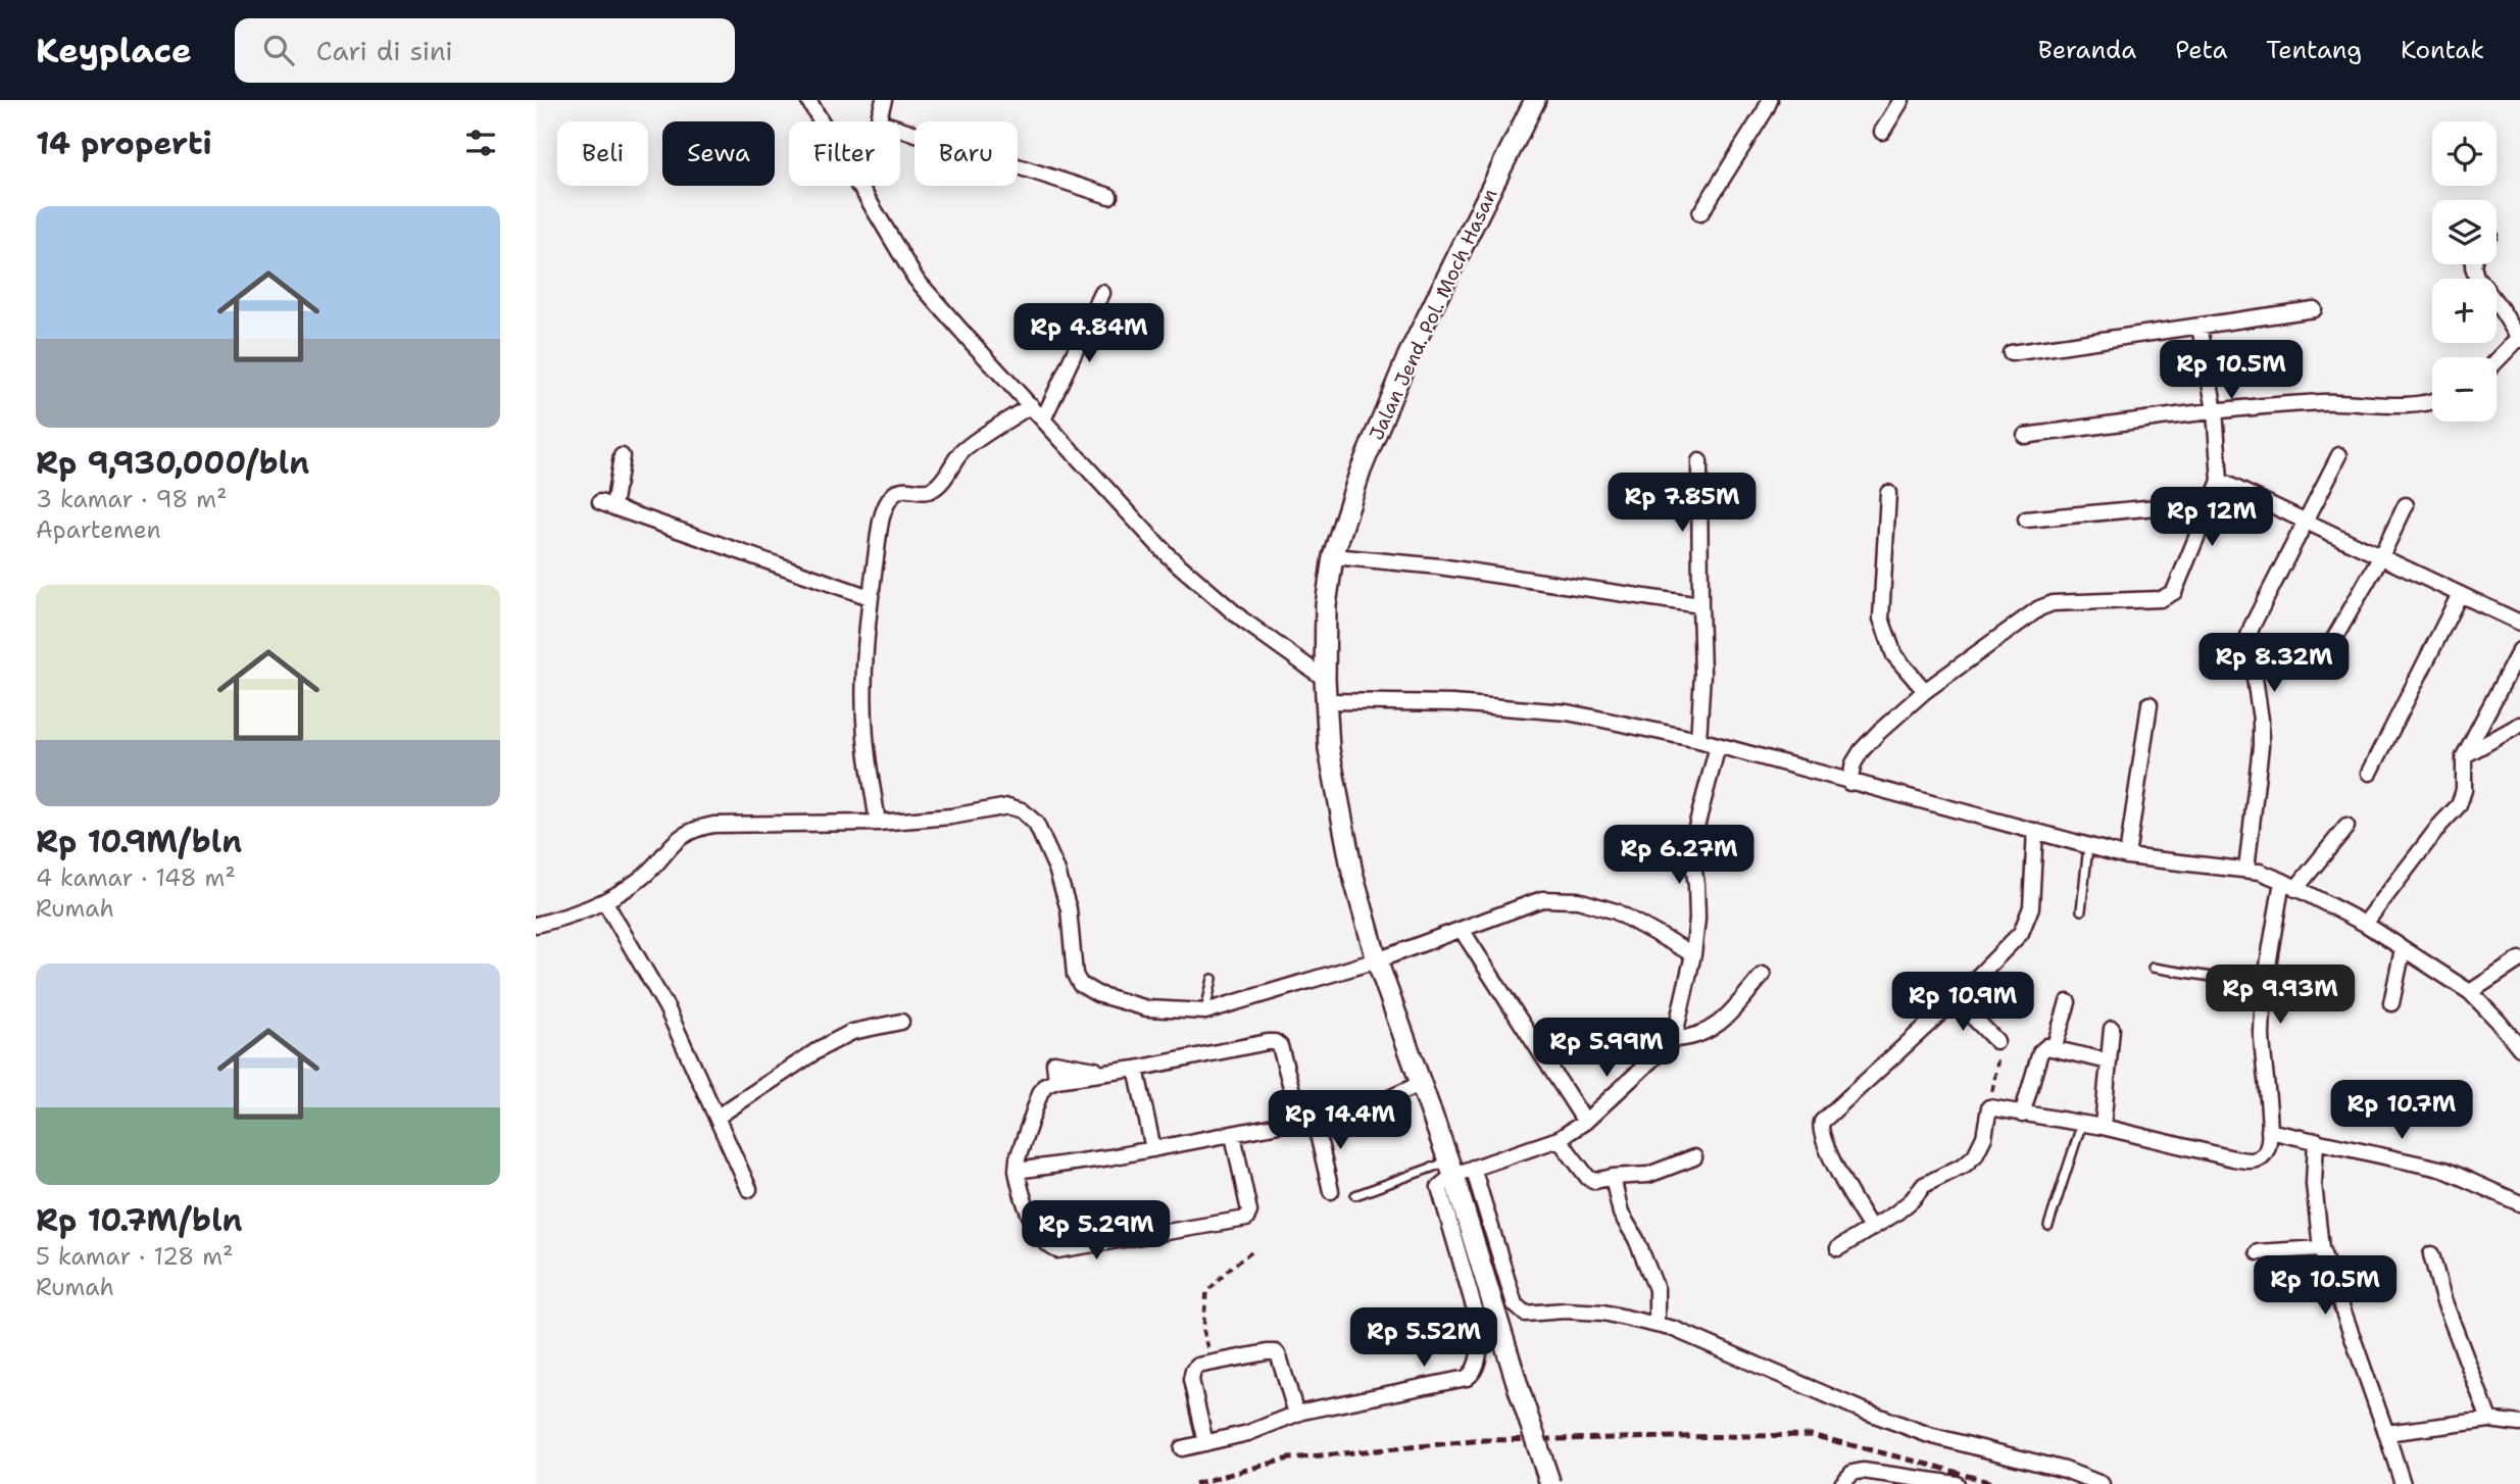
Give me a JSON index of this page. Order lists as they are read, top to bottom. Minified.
{"streets":{"main road":["Jalan Jend. Pol. Moch Hasan"]},"page":{"header":"Keyplace","search":"Cari di sini","nav":["Beranda","Peta","Tentang","Kontak"],"heading":"14 properti","map_buttons":["+","−"],"chip":["Beli","Sewa","Filter","Baru"],"list":[{"name":"Rp 9,930,000/bln","note":"3 kamar · 98 m² · Apartemen"},{"name":"Rp 10.9M/bln","note":"4 kamar · 148 m² · Rumah"},{"name":"Rp 10.7M/bln","note":"5 kamar · 128 m² · Rumah"}],"price":["Rp 4.84M","Rp 10.5M","Rp 7.85M","Rp 12M","Rp 8.32M","Rp 6.27M","Rp 9.93M","Rp 10.9M","Rp 5.99M","Rp 10.7M","Rp 14.4M","Rp 5.29M","Rp 10.5M","Rp 5.52M"]}}
